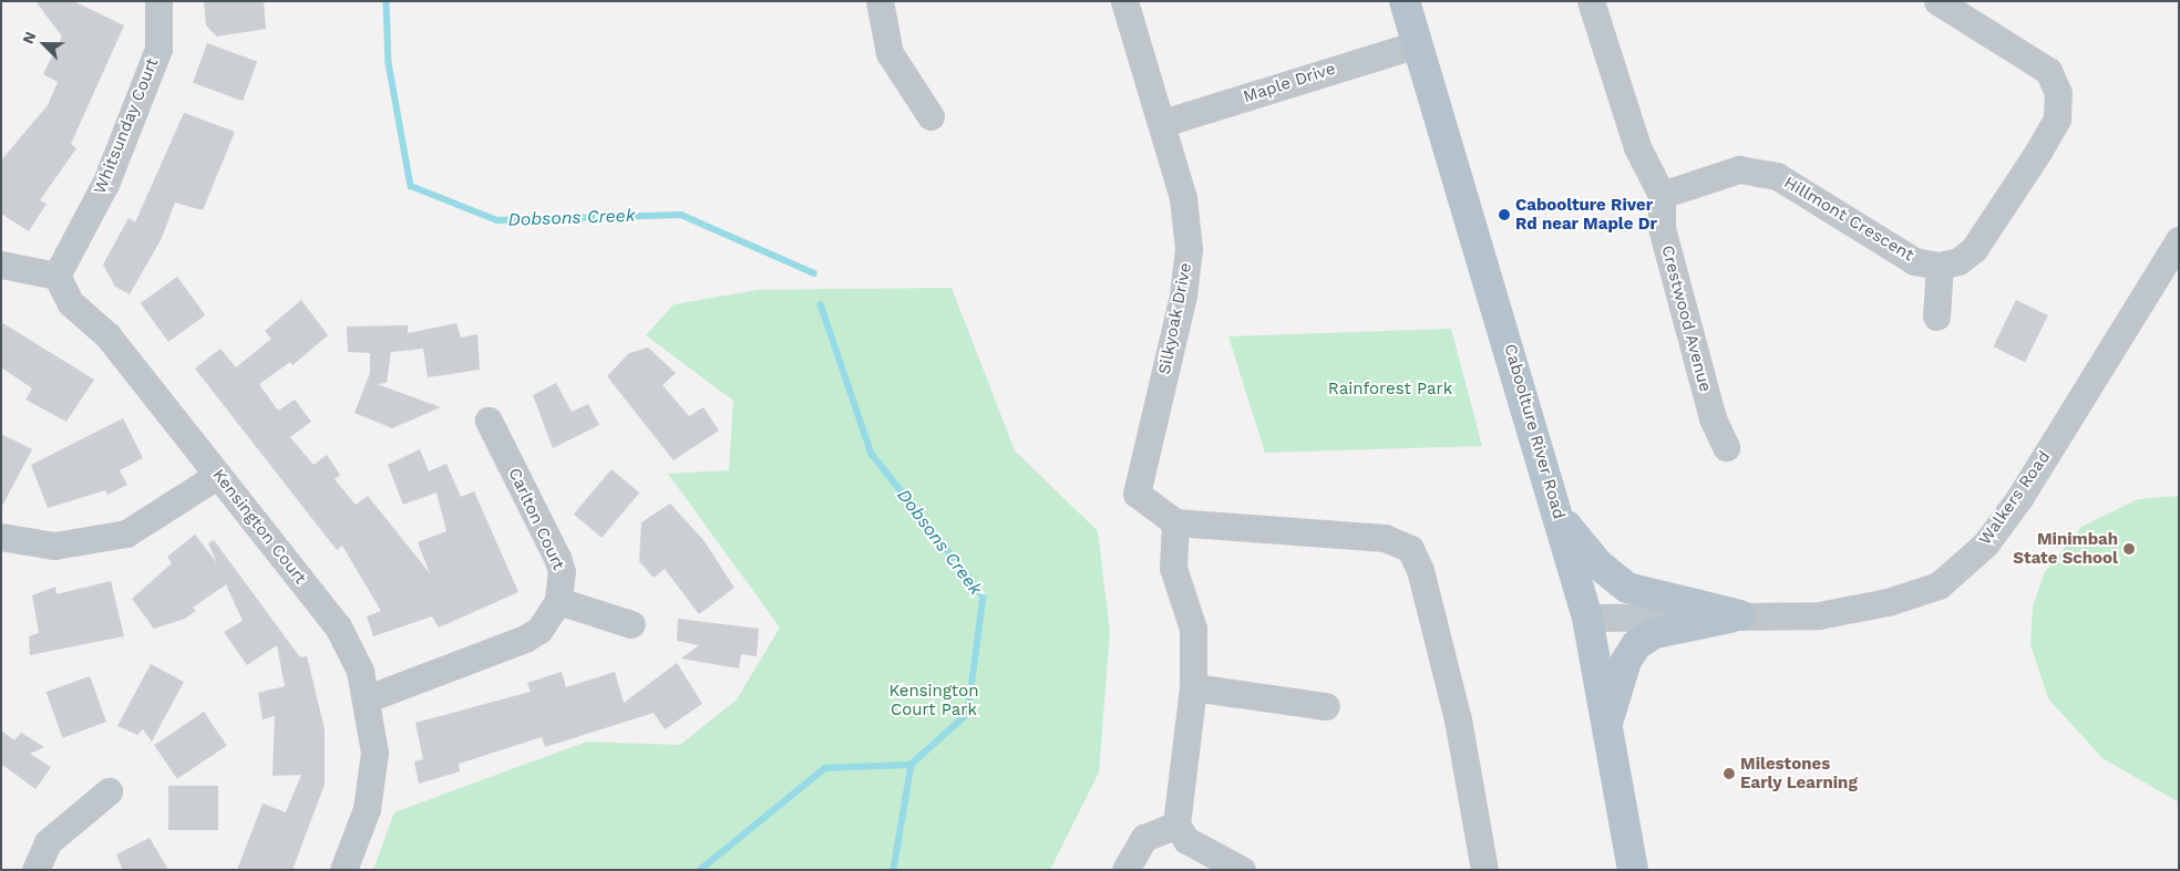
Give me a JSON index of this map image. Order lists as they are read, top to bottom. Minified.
{"streets":{"main road":["Caboolture River Road"],"street":["Maple Drive","Whitsunday Court","Hillmont Crescent","Silkyoak Drive","Crestwood Avenue","Walkers Road","Carlton Court","Kensington Court"]},"crossings":[["Maple Drive","Silkyoak Drive"],["Maple Drive","Caboolture River Road"],["Whitsunday Court","Kensington Court"],["Hillmont Crescent","Crestwood Avenue"],["Caboolture River Road","Walkers Road"],["Carlton Court","Kensington Court"]],"water":["Dobsons Creek"],"parks":["Rainforest Park","Kensington Court Park"],"places":["Caboolture River Rd near Maple Dr","Minimbah State School","Milestones Early Learning"],"north":"top left"}
